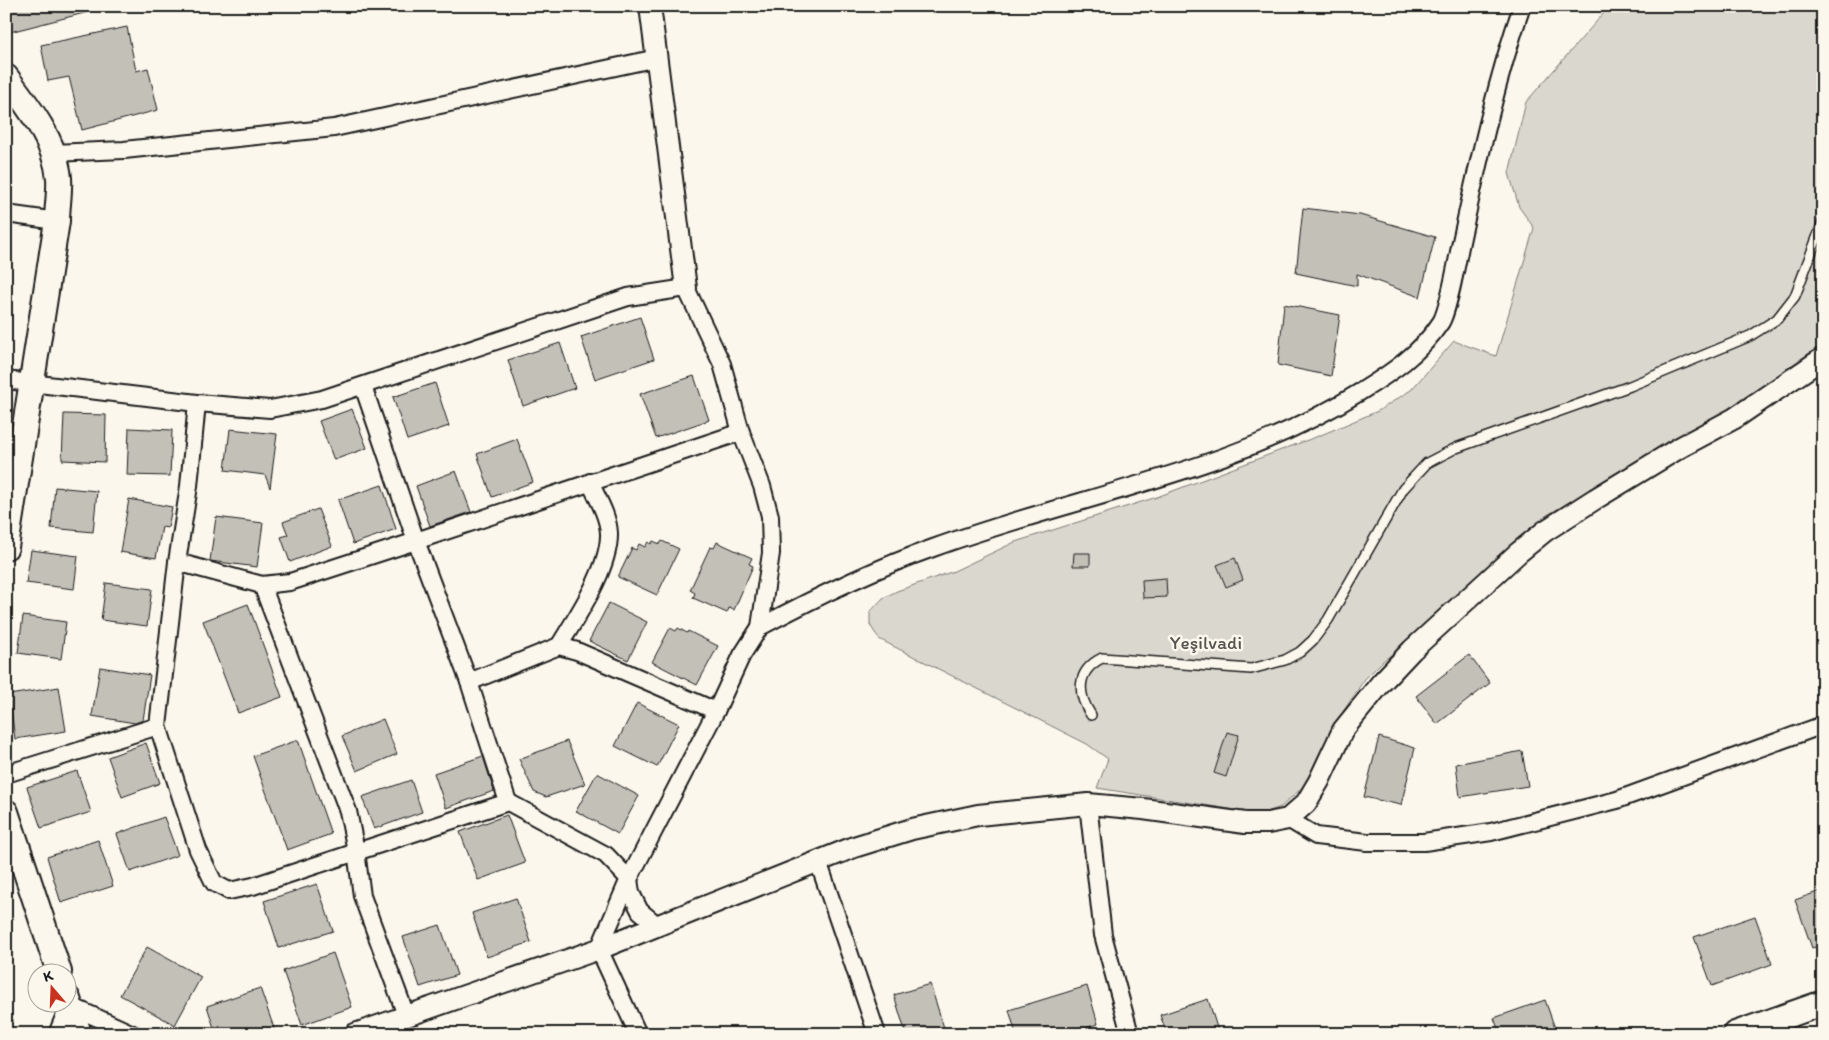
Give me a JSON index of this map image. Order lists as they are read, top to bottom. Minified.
{"parks":["Yeşilvadi"],"north":"top"}
